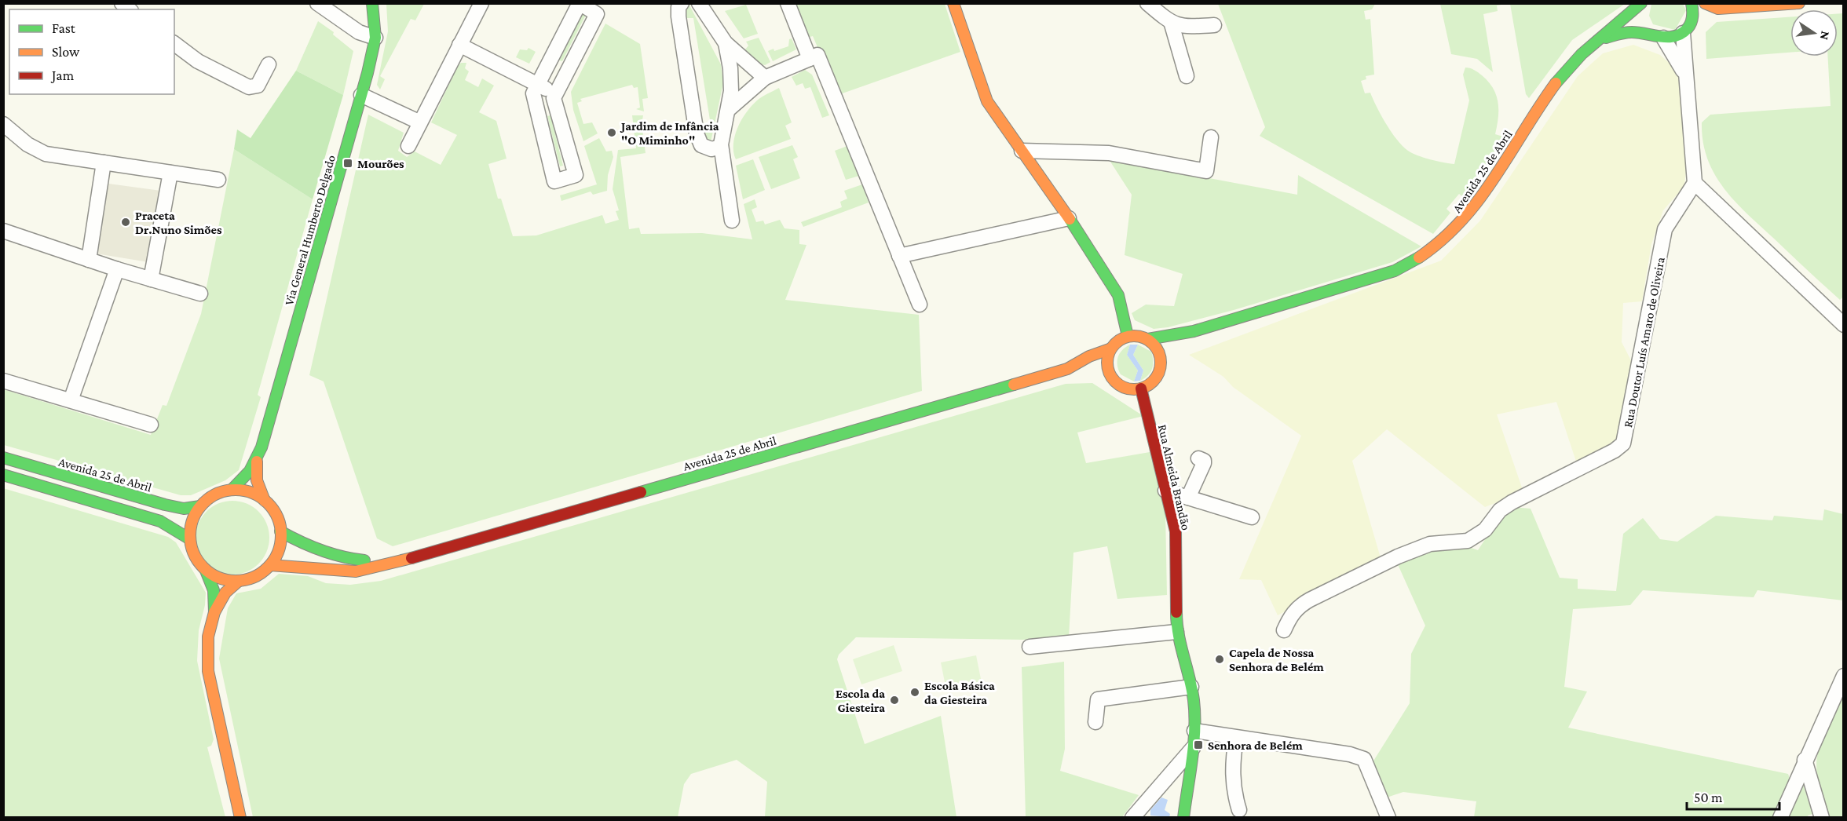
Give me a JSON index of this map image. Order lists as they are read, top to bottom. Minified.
{"streets":{"main road":["Avenida 25 de Abril","Via General Humberto Delgado","Rua Almeida Brandão"],"street":["Rua Doutor Luís Amaro de Oliveira"]},"crossings":[["Avenida 25 de Abril","Via General Humberto Delgado"],["Avenida 25 de Abril","Rua Almeida Brandão"]],"places":{"other":["Jardim de Infância \"O Miminho\"","Praceta Dr.Nuno Simões","Capela de Nossa Senhora de Belém","Escola Básica da Giesteira","Escola da Giesteira"],"transit":["Mourões","Senhora de Belém"]},"legend":["Fast","Slow","Jam"],"scale_bar":"50 m","north":"right"}
